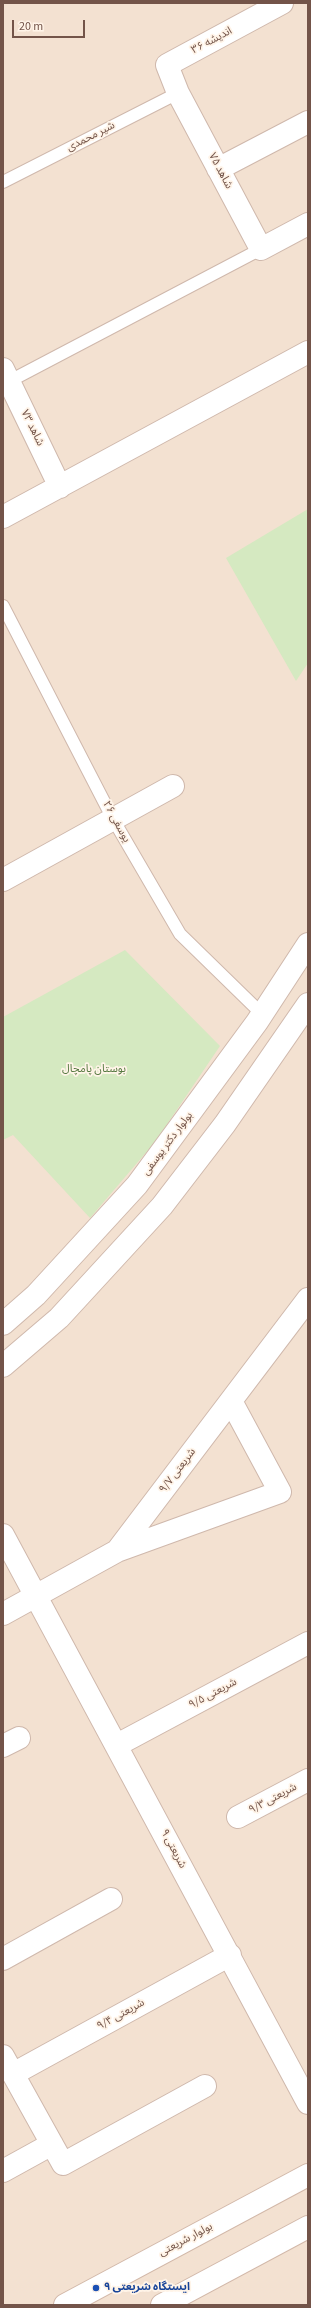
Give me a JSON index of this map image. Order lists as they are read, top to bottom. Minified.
{"streets":{"street":["اندیشه ۳۶","شاهد ۷۵","شاهد ۷۳","بولوار دکتر یوسفی","شریعتی ۹/۷","شریعتی ۹/۵","شریعتی ۹/۳","شریعتی ۹","شریعتی ۹/۴","بولوار شریعتی"],"lane":["شیر محمدی","یوسفی ۲۶"]},"crossings":[["اندیشه ۳۶","شیر محمدی"],["اندیشه ۳۶","شاهد ۷۵"],["شیر محمدی","شاهد ۷۵"],["یوسفی ۲۶","بولوار دکتر یوسفی"],["شریعتی ۹/۷","شریعتی ۹"],["شریعتی ۹/۵","شریعتی ۹"],["شریعتی ۹","شریعتی ۹/۴"]],"parks":["بوستان پامچال"],"places":["ایستگاه شریعتی ۹"],"scale_bar":"20 m"}
